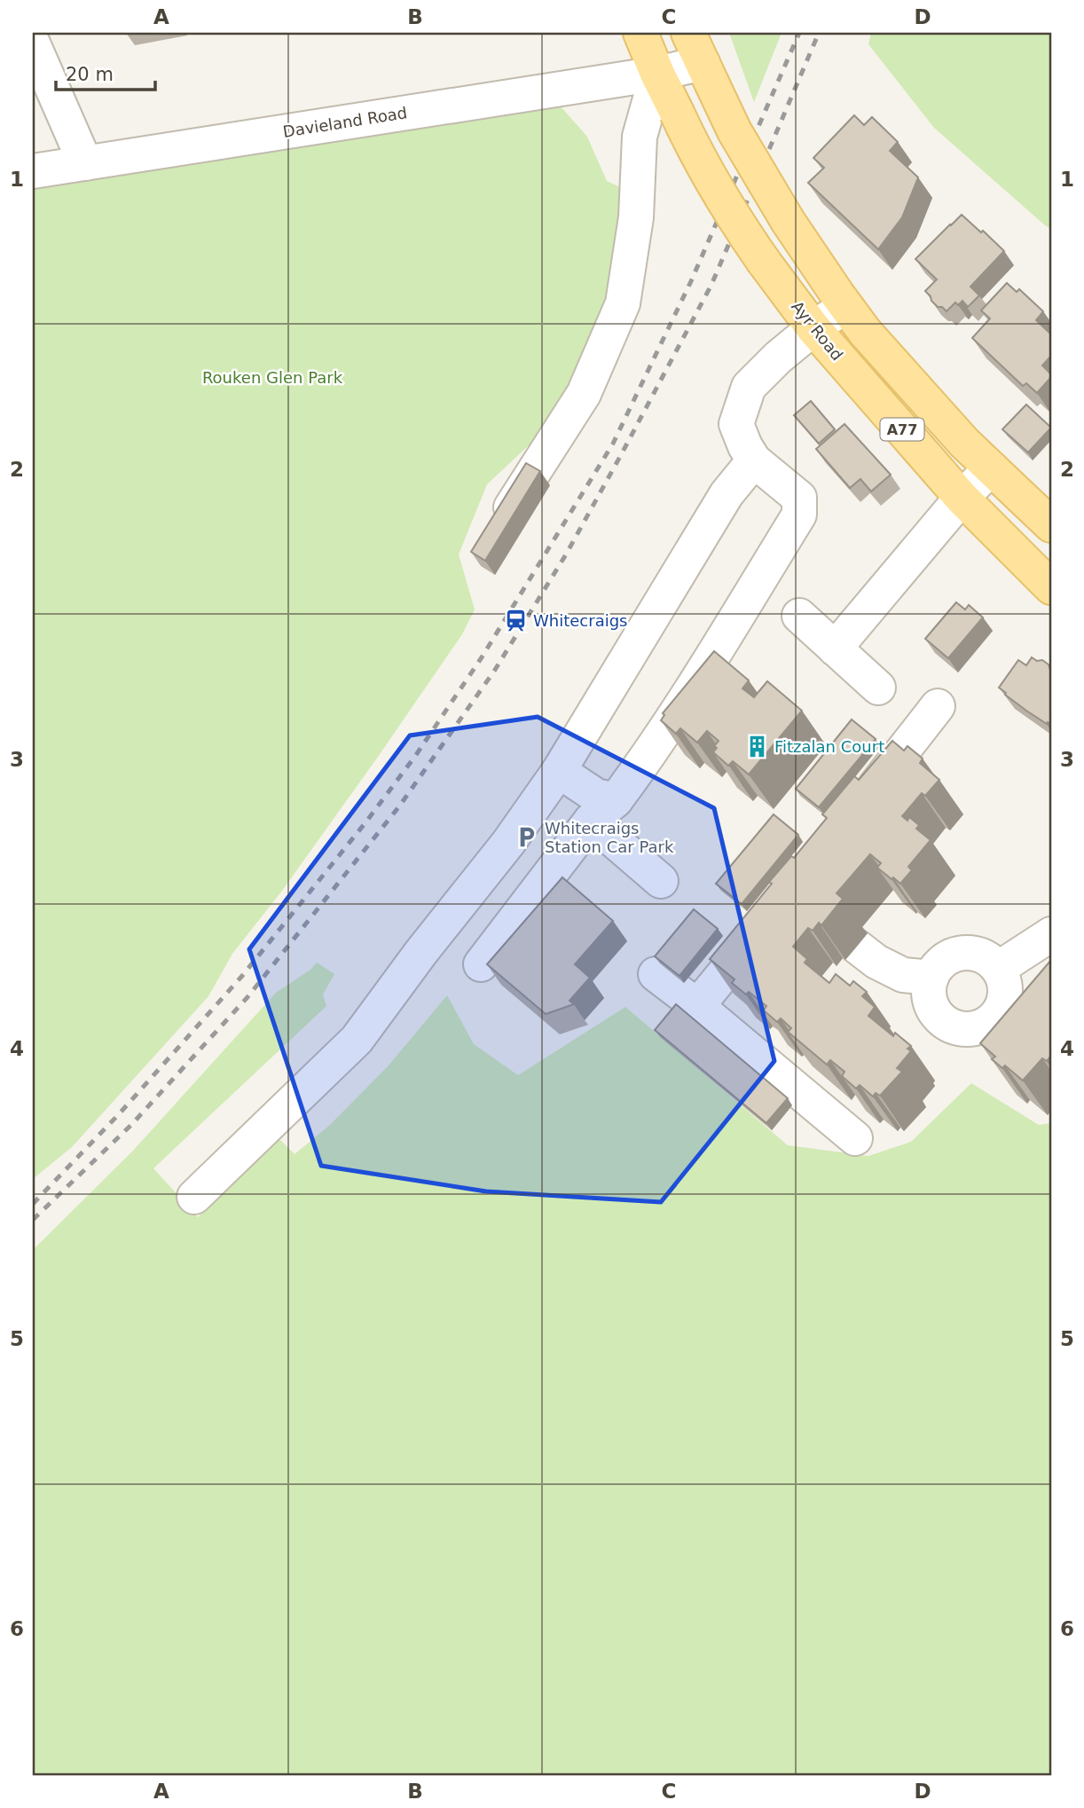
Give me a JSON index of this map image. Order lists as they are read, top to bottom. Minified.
{"streets":{"main road":["Ayr Road","A77"],"street":["Davieland Road"]},"crossings":[["Davieland Road","Ayr Road"],["Davieland Road","A77"]],"parks":["Rouken Glen Park"],"places":{"station":["Whitecraigs"],"building":["Fitzalan Court"],"parking":["Whitecraigs Station Car Park"]},"scale_bar":"20 m","grid":{"columns":["A","B","C","D"],"rows":["1","2","3","4","5","6"]}}
